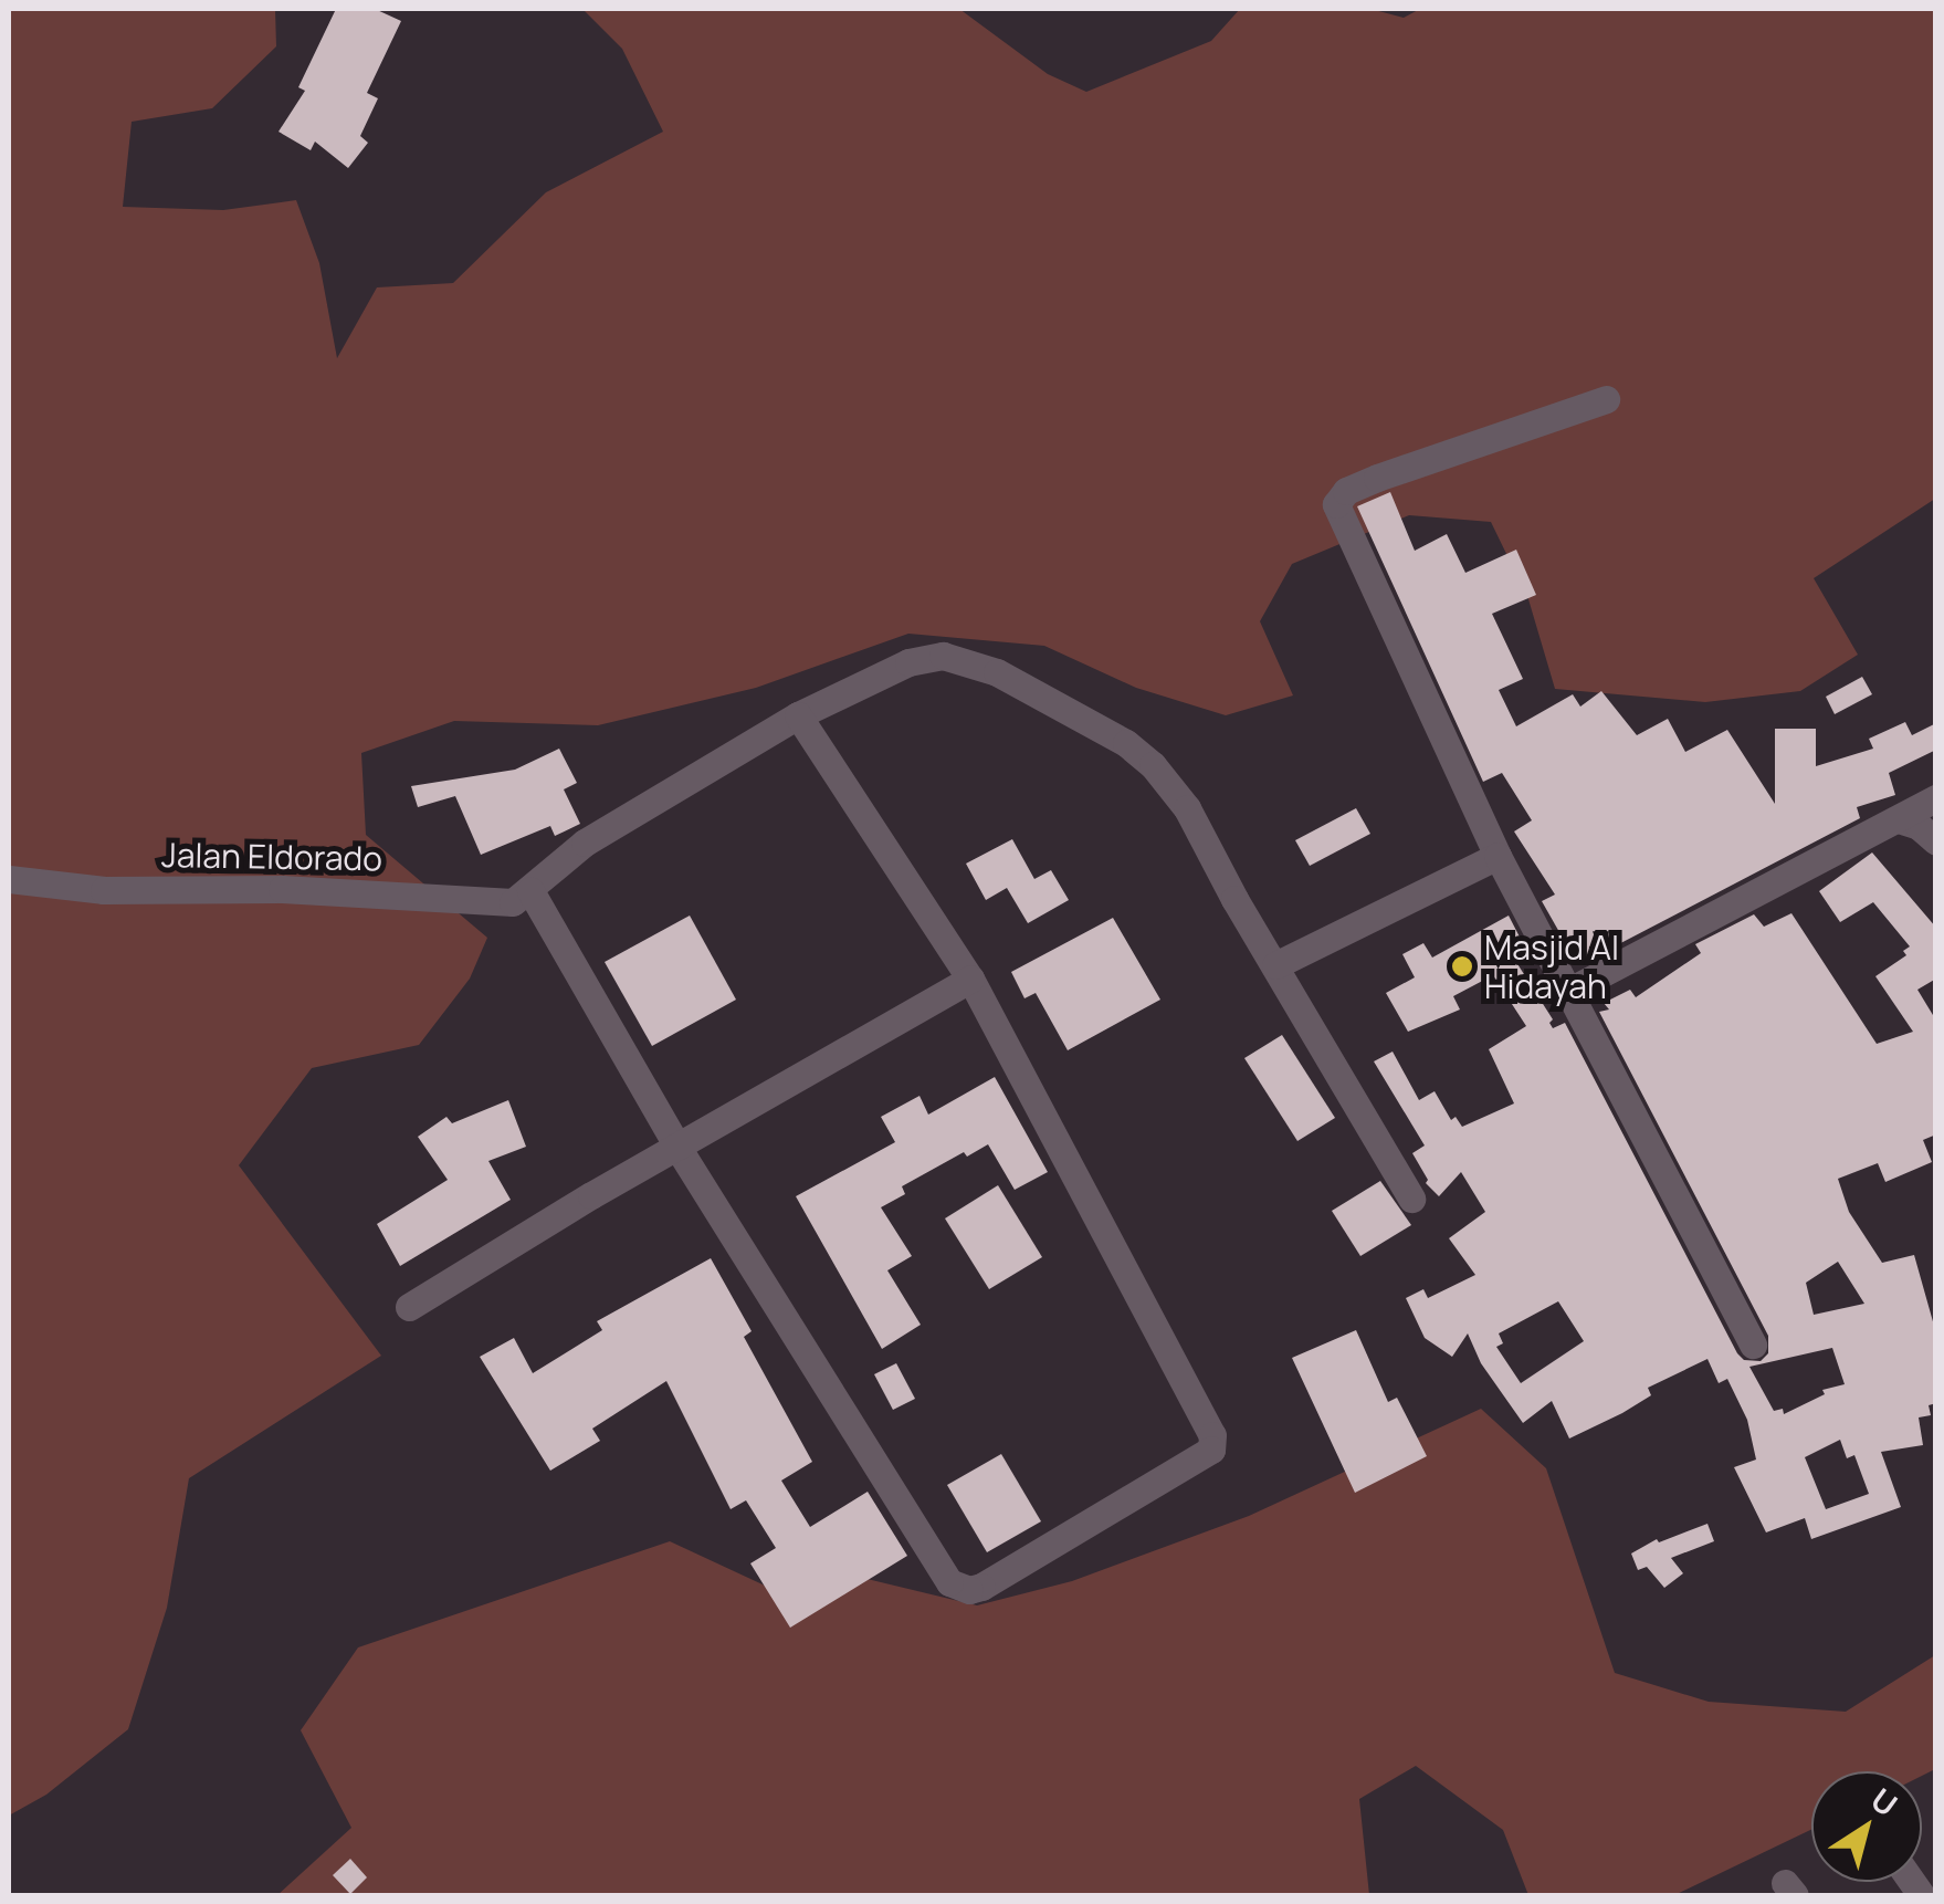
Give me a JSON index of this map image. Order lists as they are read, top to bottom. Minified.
{"streets":{"street":["Jalan Eldorado"]},"places":["Masjid Al Hidayah"],"north":"top right"}
